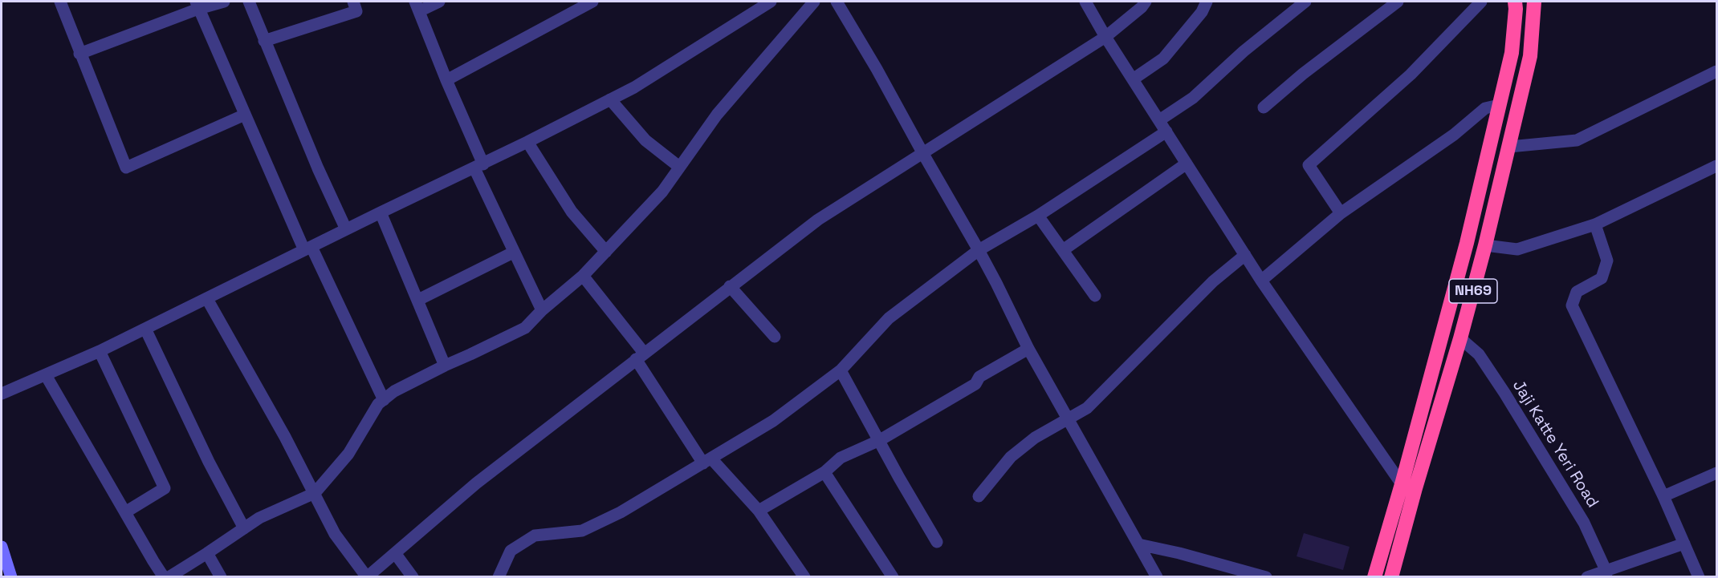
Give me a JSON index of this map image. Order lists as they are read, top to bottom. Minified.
{"streets":{"highway":["NH69"],"street":["Jaji Katte Yeri Road"]},"crossings":[["NH69","Jaji Katte Yeri Road"]]}
